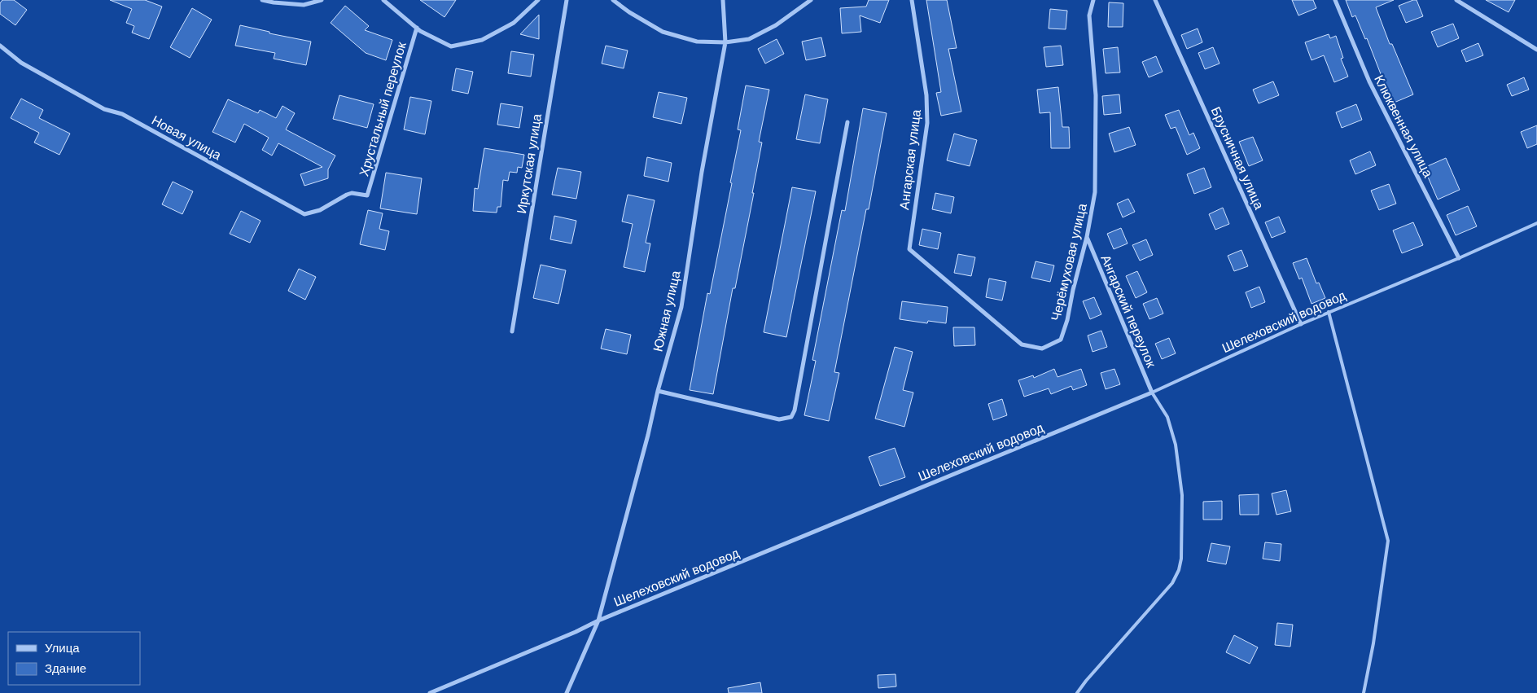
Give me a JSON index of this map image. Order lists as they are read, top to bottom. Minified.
{"streets":{"street":["Хрустальный переулок","Клюквенная улица","Новая улица","Брусничная улица","Ангарская улица","Иркутская улица","Черёмуховая улица","Южная улица","Ангарский переулок","Шелеховский водовод"]},"crossings":[["Хрустальный переулок","Новая улица"],["Клюквенная улица","Шелеховский водовод"],["Брусничная улица","Шелеховский водовод"],["Ангарская улица","Черёмуховая улица"],["Черёмуховая улица","Ангарский переулок"],["Южная улица","Шелеховский водовод"],["Ангарский переулок","Шелеховский водовод"]],"legend":["Улица","Здание"]}
